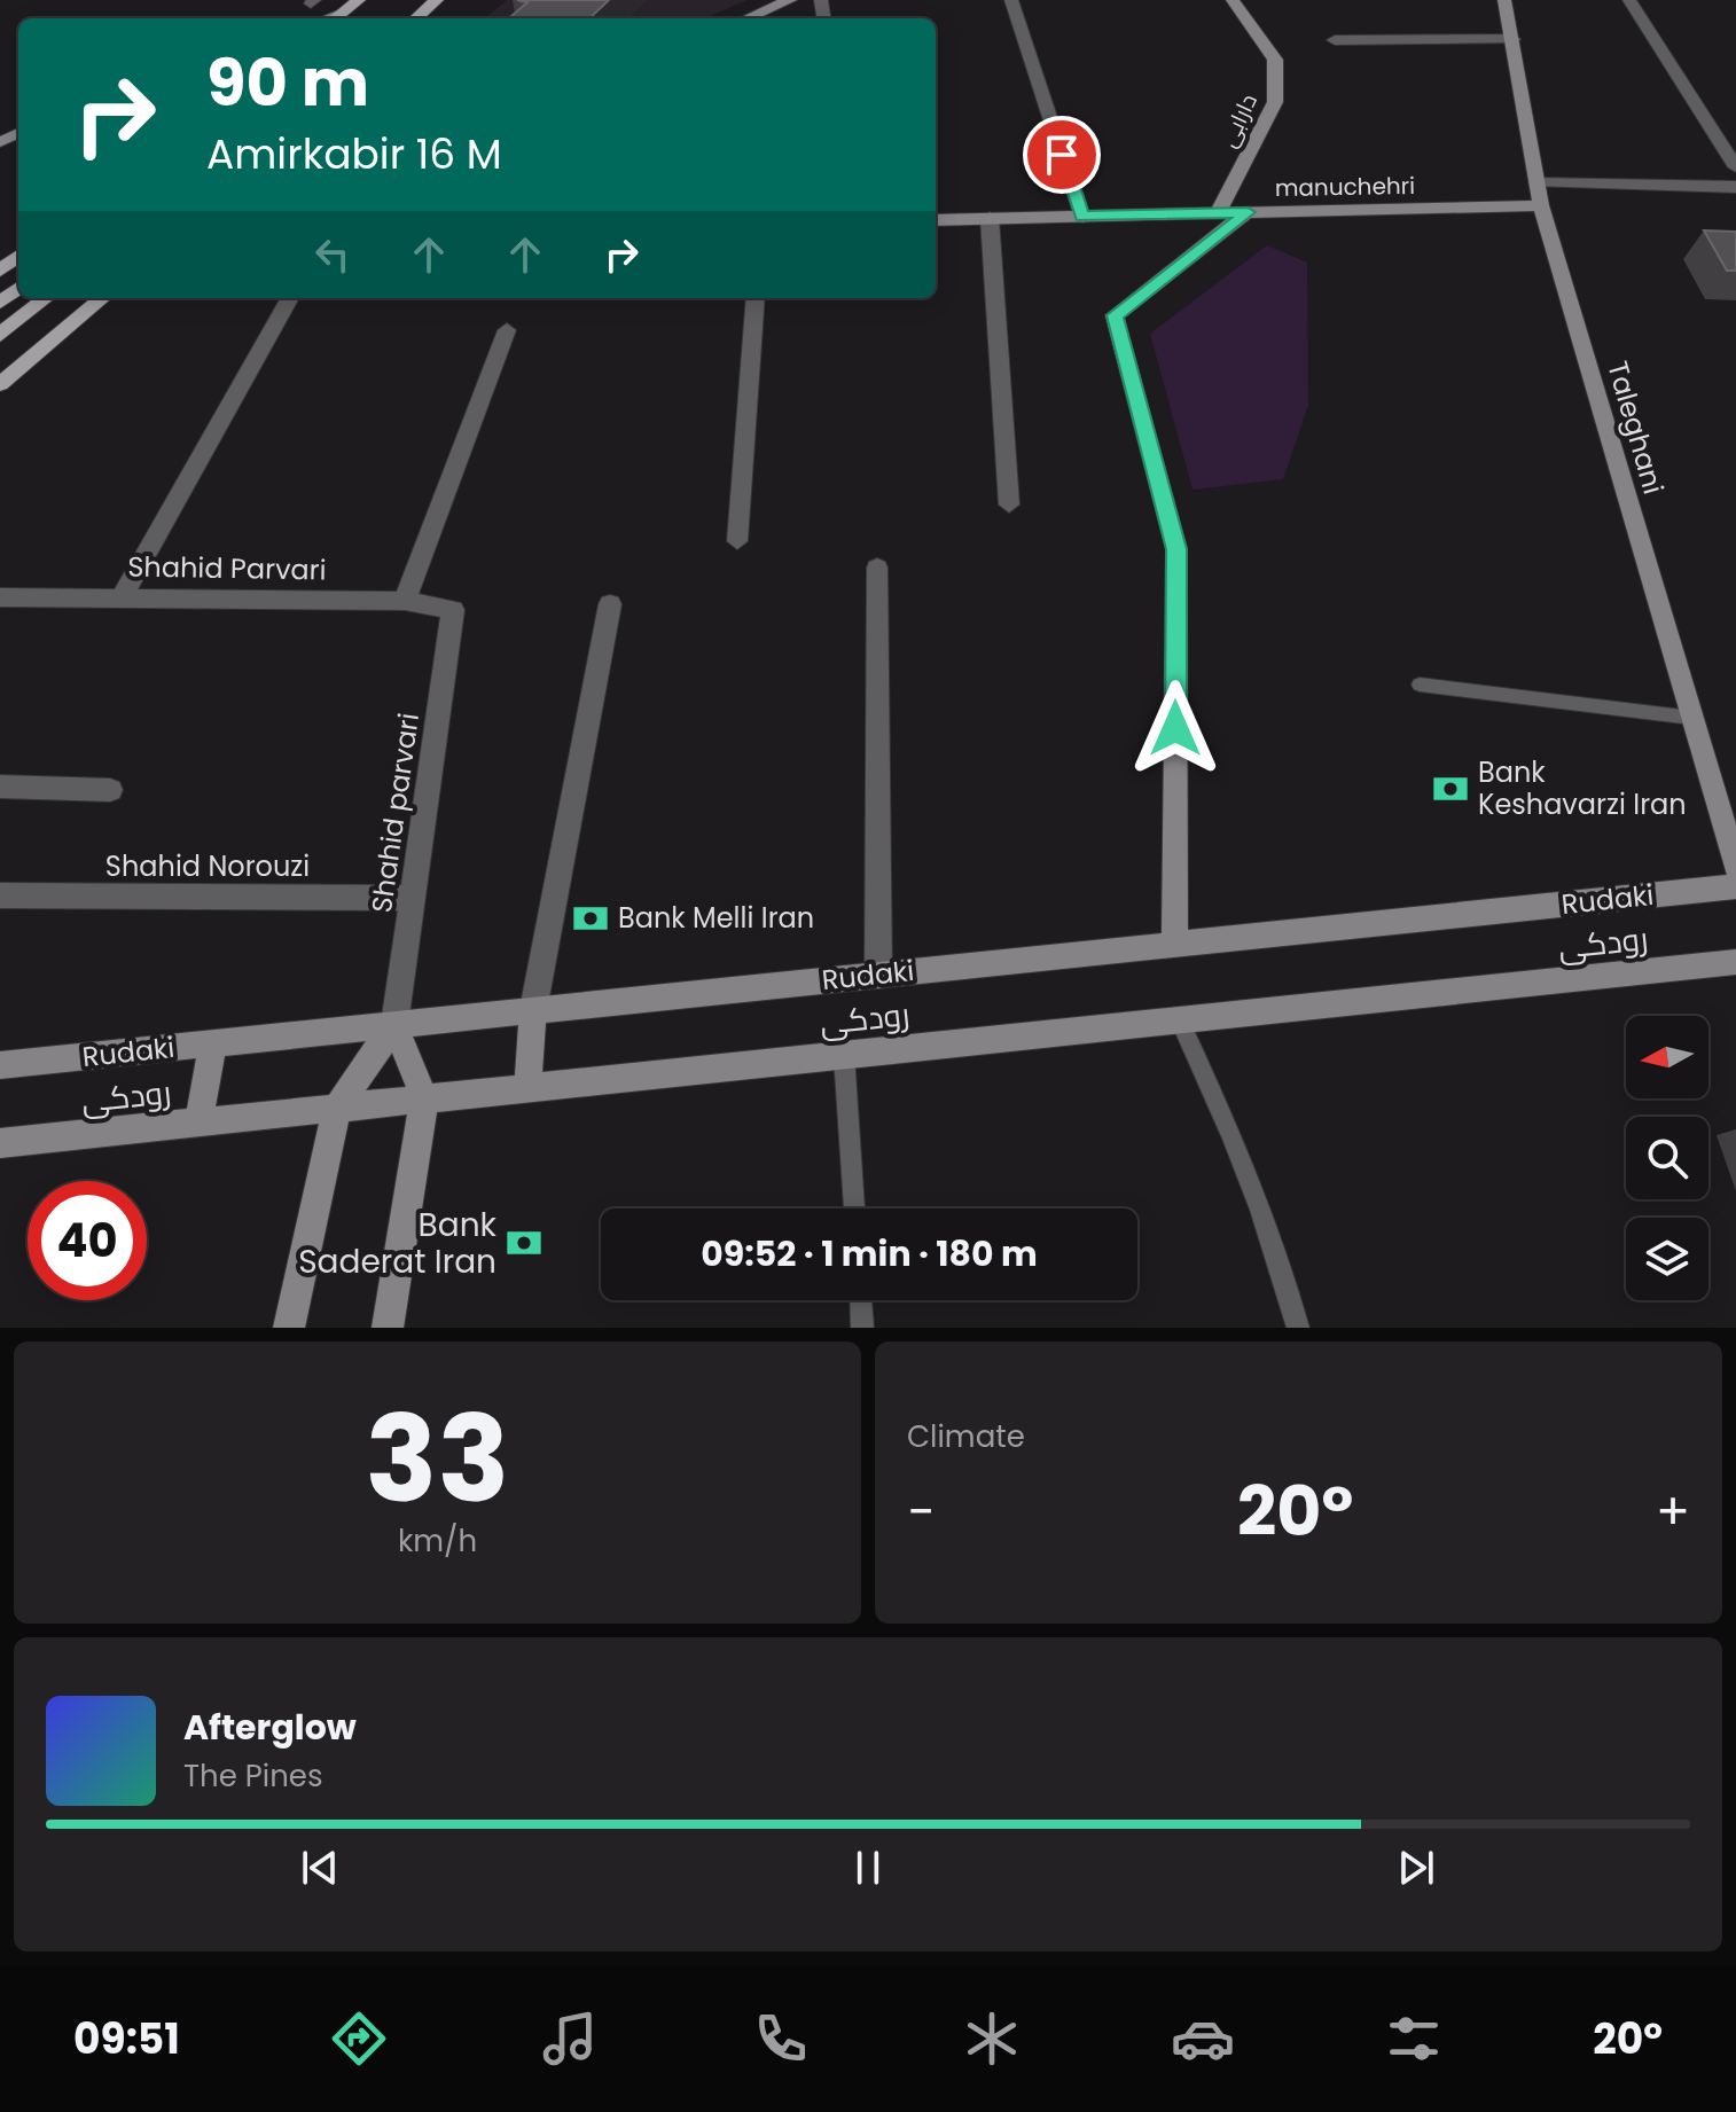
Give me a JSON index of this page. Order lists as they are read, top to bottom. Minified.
{"streets":{"street":["دارابی","manuchehri","Taleghani","Shahid Parvari","Shahid parvari","Shahid Norouzi","Rudaki","رودکی"]},"crossings":[["دارابی","manuchehri"],["manuchehri","Taleghani"],["Shahid Parvari","Shahid parvari"],["Shahid Parvari","Shahid Norouzi"],["Shahid parvari","Shahid Norouzi"],["Shahid parvari","Rudaki"]],"places":{"bank":["Bank Keshavarzi Iran","Bank Melli Iran","Bank Saderat Iran"]},"north":"left","page":{"turn":["90 m","Amirkabir 16 M"],"limit":"40","trip":"09:52 · 1 min · 180 m","tile":[["33","km/h"],"Climate"],"heat":["−","20°","+"],"song":["Afterglow","The Pines"],"tabs":["09:51","20°"]}}
